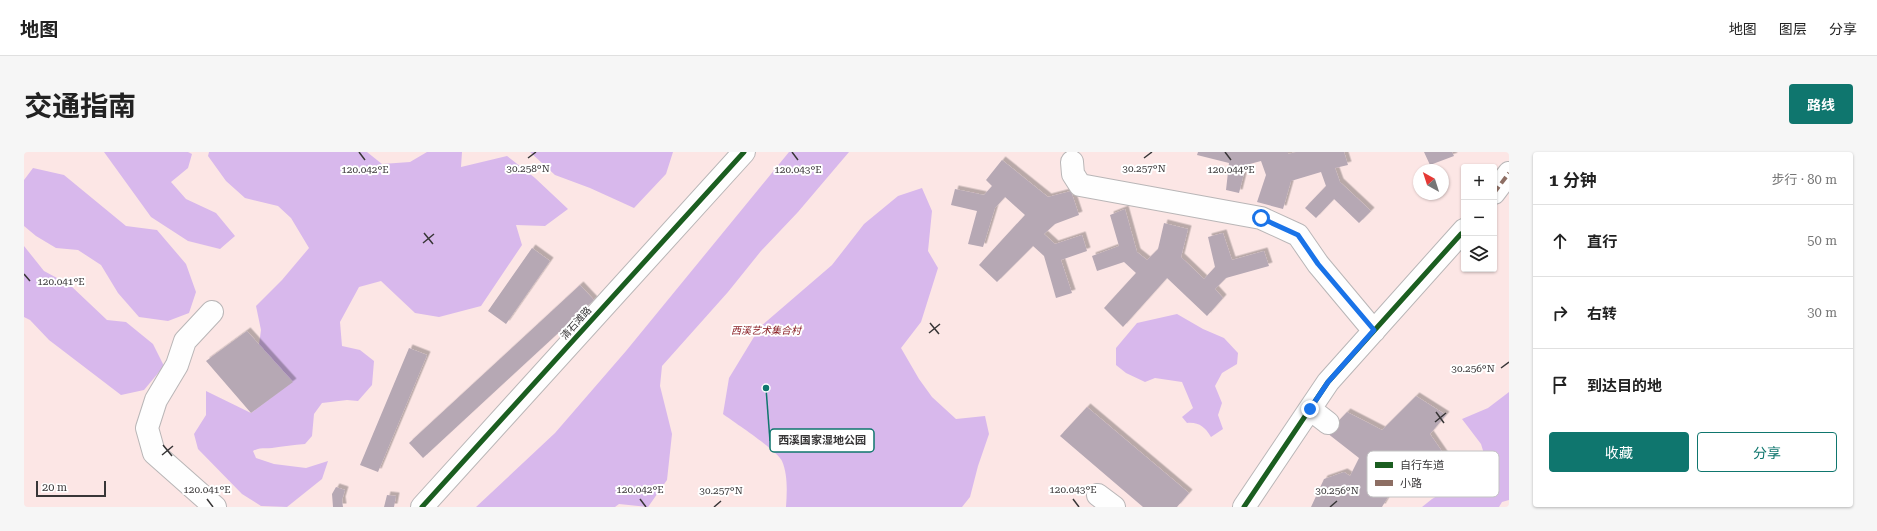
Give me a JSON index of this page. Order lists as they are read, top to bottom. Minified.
{"streets":{"street":["清石滩路"]},"parks":["西溪艺术集合村"],"places":["西溪国家湿地公园"],"legend":["自行车道","小路"],"scale_bar":"20 m","north":"top left","page":{"header":"地图","nav":["地图","图层","分享"],"title":"交通指南","buttons":["路线",["收藏","分享"]],"heading":["1 分钟","步行 · 80 m"],"map_buttons":["+","−"],"list":[["直行","50 m"],["右转","30 m"],"到达目的地"],"scale":"20 m"},"coordinates":["30.258°N","30.257°N","120.042°E","120.043°E","120.044°E","120.041°E","30.256°N"]}
